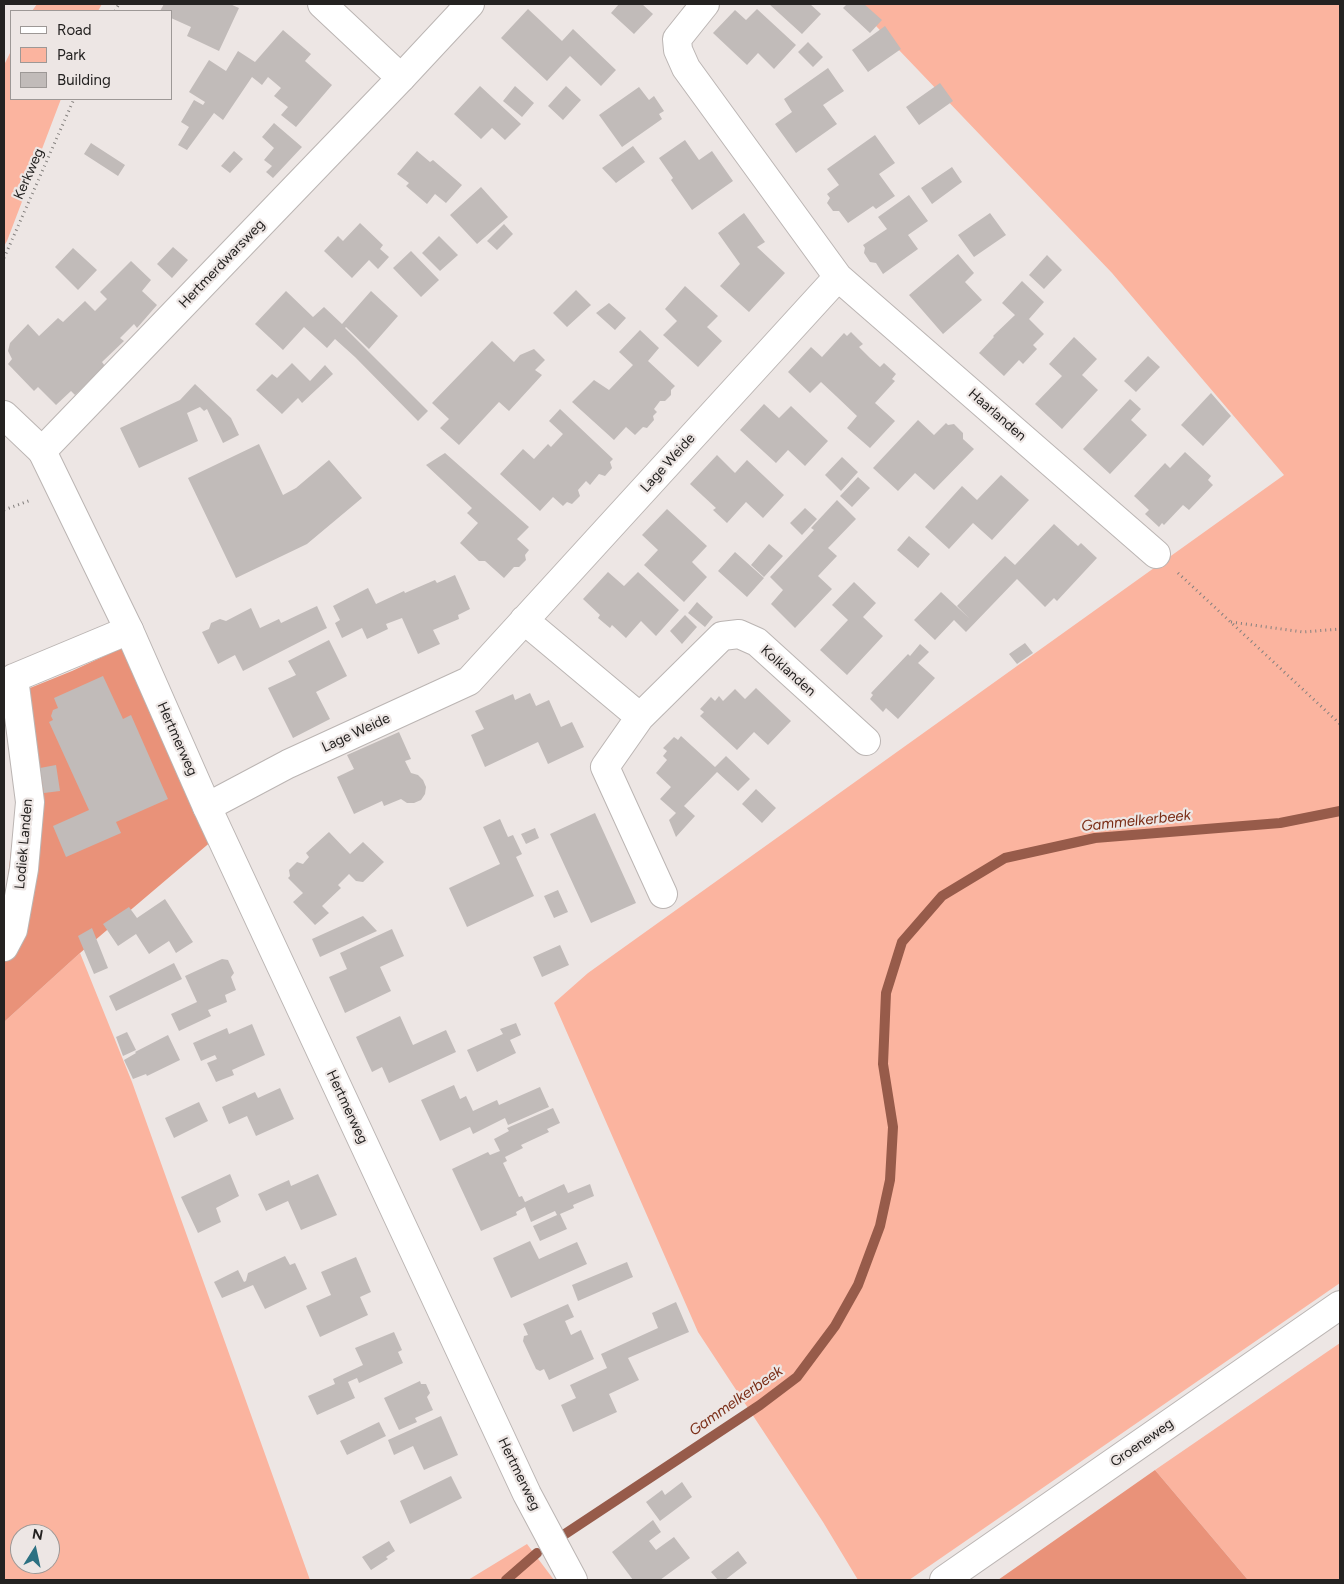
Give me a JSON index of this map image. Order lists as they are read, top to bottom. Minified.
{"streets":{"street":["Hertmerdwarsweg","Haarlanden","Lage Weide","Kolklanden","Hertmerweg","Lodiek Landen","Groeneweg"],"path":["Kerkweg"]},"crossings":[["Hertmerdwarsweg","Hertmerweg"],["Haarlanden","Lage Weide"],["Lage Weide","Hertmerweg"]],"water":["Gammelkerbeek"],"legend":["Road","Park","Building"],"north":"top"}
